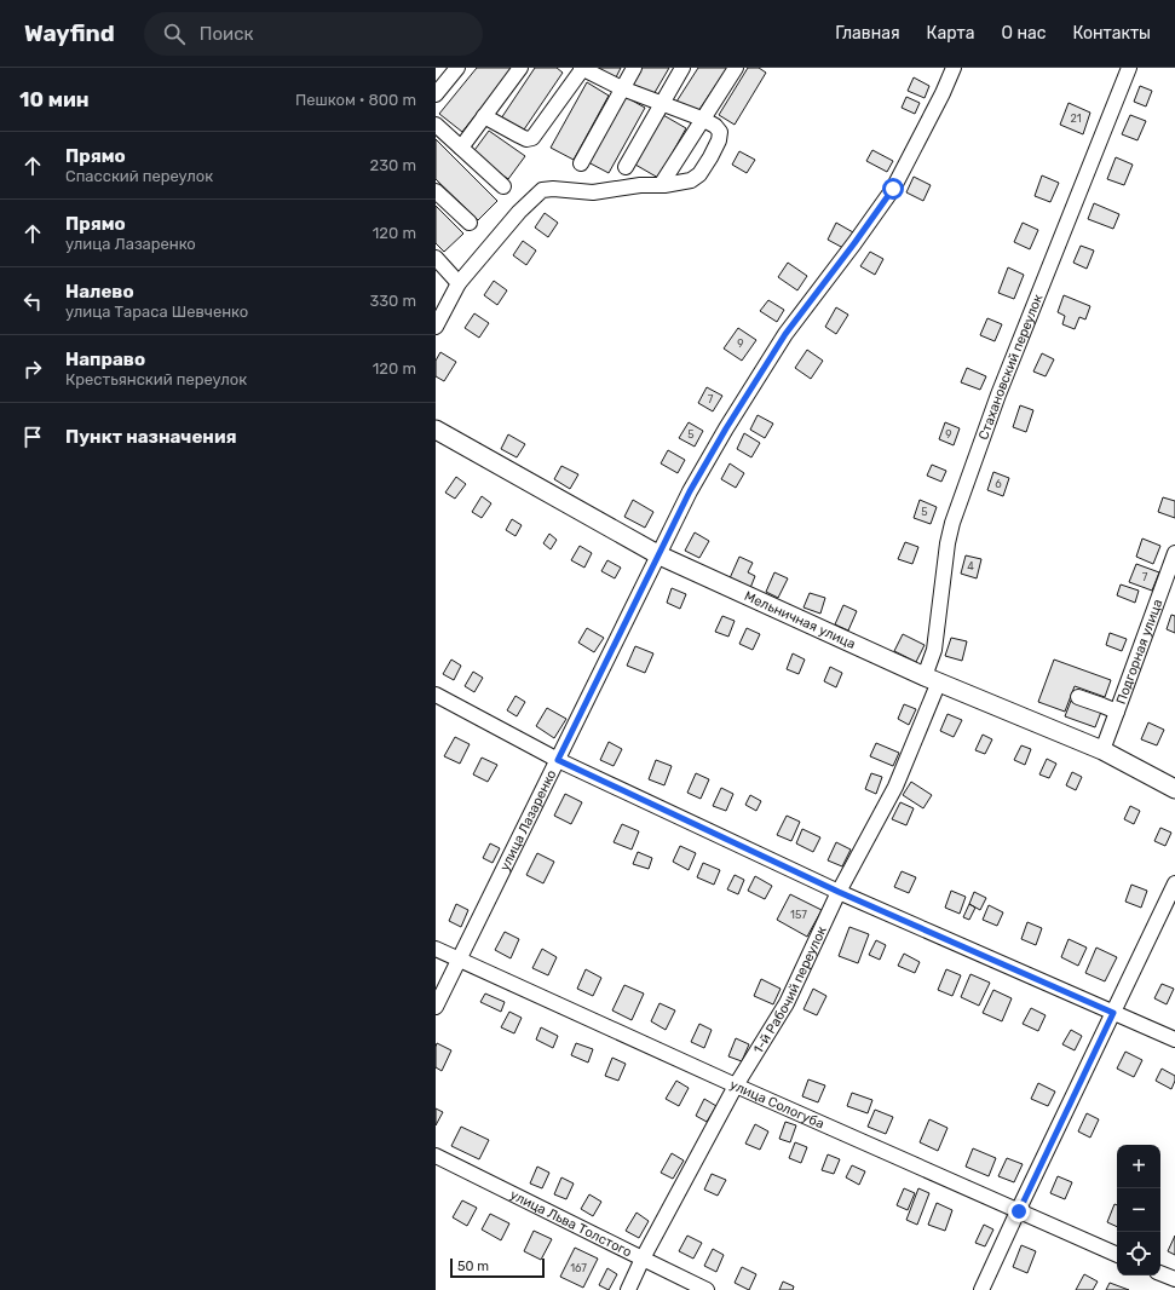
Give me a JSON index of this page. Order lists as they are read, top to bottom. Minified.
{"streets":{"main road":["Мельничная улица"],"street":["Стахановский переулок","Подгорная улица","улица Лазаренко","1-й Рабочий переулок","улица Сологуба","улица Льва Толстого"]},"crossings":[["Стахановский переулок","Мельничная улица"],["Стахановский переулок","1-й Рабочий переулок"],["Мельничная улица","Подгорная улица"],["Мельничная улица","улица Лазаренко"],["Мельничная улица","1-й Рабочий переулок"],["улица Лазаренко","улица Сологуба"],["1-й Рабочий переулок","улица Сологуба"],["1-й Рабочий переулок","улица Льва Толстого"]],"house_numbers":["21","9","7","5","9","6","5","4","7","157","167"],"scale_bar":"50 m","page":{"header":"Wayfind","search":"Поиск","nav":["Главная","Карта","О нас","Контакты"],"heading":["10 мин","Пешком · 800 m"],"list":[["Прямо","Спасский переулок","230 m"],["Прямо","улица Лазаренко","120 m"],["Налево","улица Тараса Шевченко","330 m"],["Направо","Крестьянский переулок","120 m"],"Пункт назначения"],"map_buttons":["+","−"],"scale":"50 m"}}
